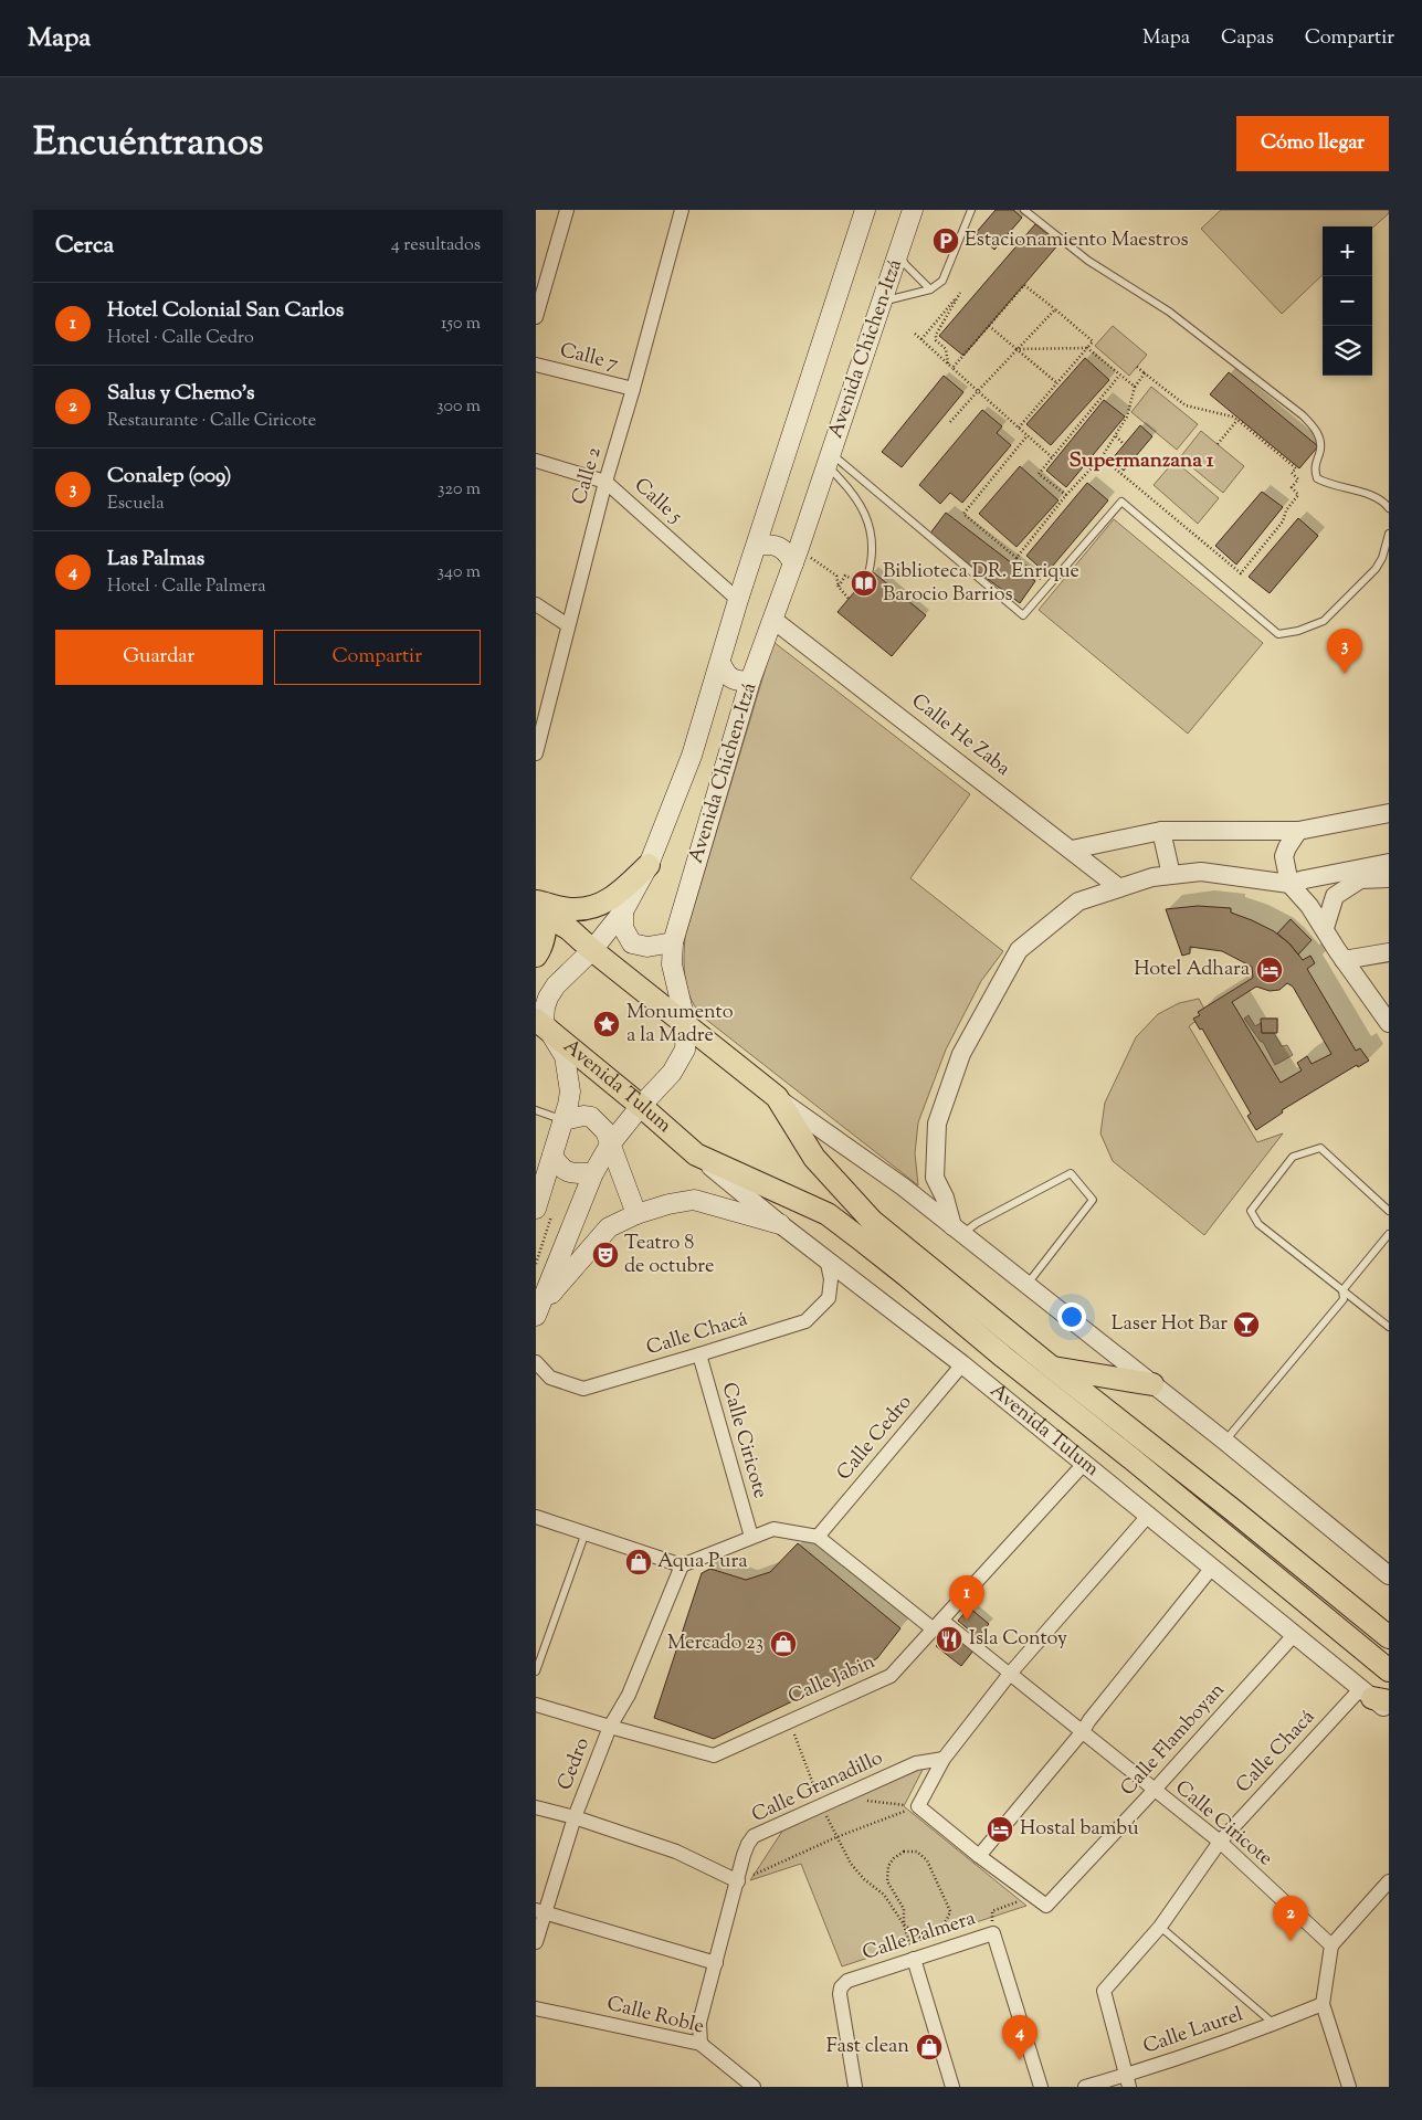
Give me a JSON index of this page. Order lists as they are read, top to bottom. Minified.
{"streets":{"main road":["Avenida Chichen-Itzá","Avenida Tulum"],"street":["Calle 7","Calle 2","Calle 5","Calle He Zaba","Calle Chacá","Calle Cedro","Calle Ciricote","Calle Jabin","Calle Flamboyan","Cedro","Calle Granadillo","Calle Palmera","Calle Roble","Calle Laurel"]},"crossings":[["Avenida Chichen-Itzá","Calle 5"],["Avenida Chichen-Itzá","Calle He Zaba"],["Avenida Chichen-Itzá","Avenida Tulum"],["Calle 7","Calle 2"],["Calle 2","Calle 5"],["Avenida Tulum","Calle Chacá"],["Avenida Tulum","Calle Cedro"],["Avenida Tulum","Calle Flamboyan"],["Calle Chacá","Calle Ciricote"],["Calle Chacá","Calle Laurel"],["Calle Ciricote","Calle Flamboyan"],["Calle Ciricote","Calle Laurel"],["Calle Jabin","Cedro"],["Calle Granadillo","Calle Roble"]],"districts":["Supermanzana 1"],"places":{"parking":["Estacionamiento Maestros"],"library":["Biblioteca DR. Enrique Barocio Barrios"],"hotel":["Hotel Adhara","Hostal bambú"],"place":["Monumento a la Madre"],"theatre":["Teatro 8 de octubre"],"bar":["Laser Hot Bar"],"shop":["Aqua Pura","Mercado 23","Fast clean"],"restaurant":["Isla Contoy"]},"page":{"header":"Mapa","nav":["Mapa","Capas","Compartir"],"title":"Encuéntranos","buttons":["Cómo llegar",["Guardar","Compartir"]],"heading":["Cerca","4 resultados"],"map_buttons":["+","−"],"list":[{"mark":"1","name":"Hotel Colonial San Carlos","note":"Hotel · Calle Cedro","value":"150 m"},{"mark":"2","name":"Salus y Chemo's","note":"Restaurante · Calle Ciricote","value":"300 m"},{"mark":"3","name":"Conalep (009)","note":"Escuela","value":"320 m"},{"mark":"4","name":"Las Palmas","note":"Hotel · Calle Palmera","value":"340 m"}],"pins":["3","1","2","4"]}}
